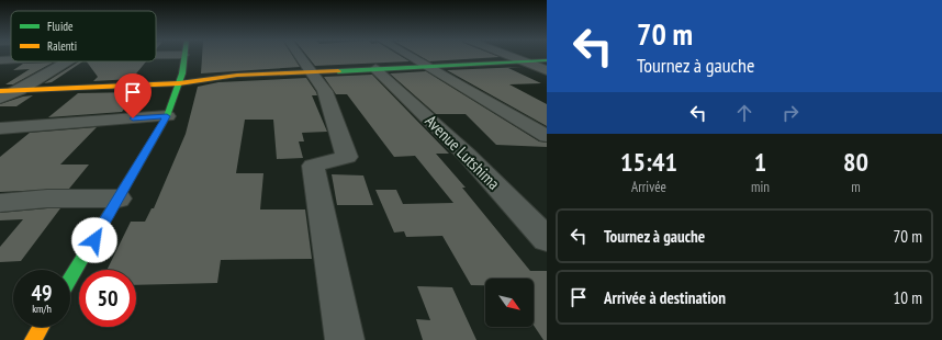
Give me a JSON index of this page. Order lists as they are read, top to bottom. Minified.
{"streets":{"street":["Avenue Lutshima"]},"legend":["Fluide","Ralenti"],"north":"bottom right","page":{"turn":["70 m","Tournez à gauche"],"eta":["15:41","Arrivée","1","min","80","m"],"list":[{"name":"Tournez à gauche","value":"70 m"},{"name":"Arrivée à destination","value":"10 m"}],"speed":"49 km/h","limit":"50"}}
